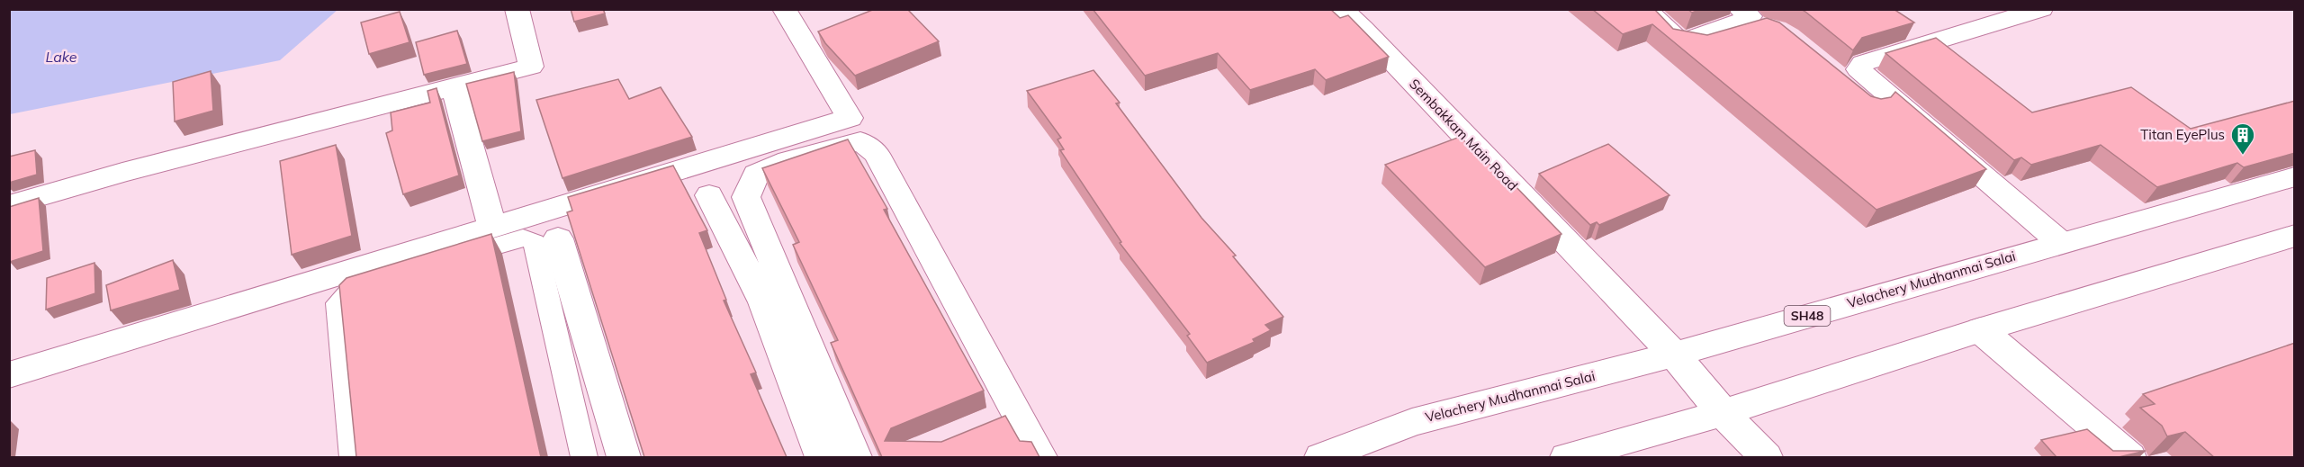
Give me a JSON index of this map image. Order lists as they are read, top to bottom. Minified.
{"streets":{"street":["Sembakkam Main Road","Velachery Mudhanmai Salai","SH48"]},"crossings":[["Sembakkam Main Road","Velachery Mudhanmai Salai"]],"water":["Lake"],"places":{"building":["Titan EyePlus"]}}
